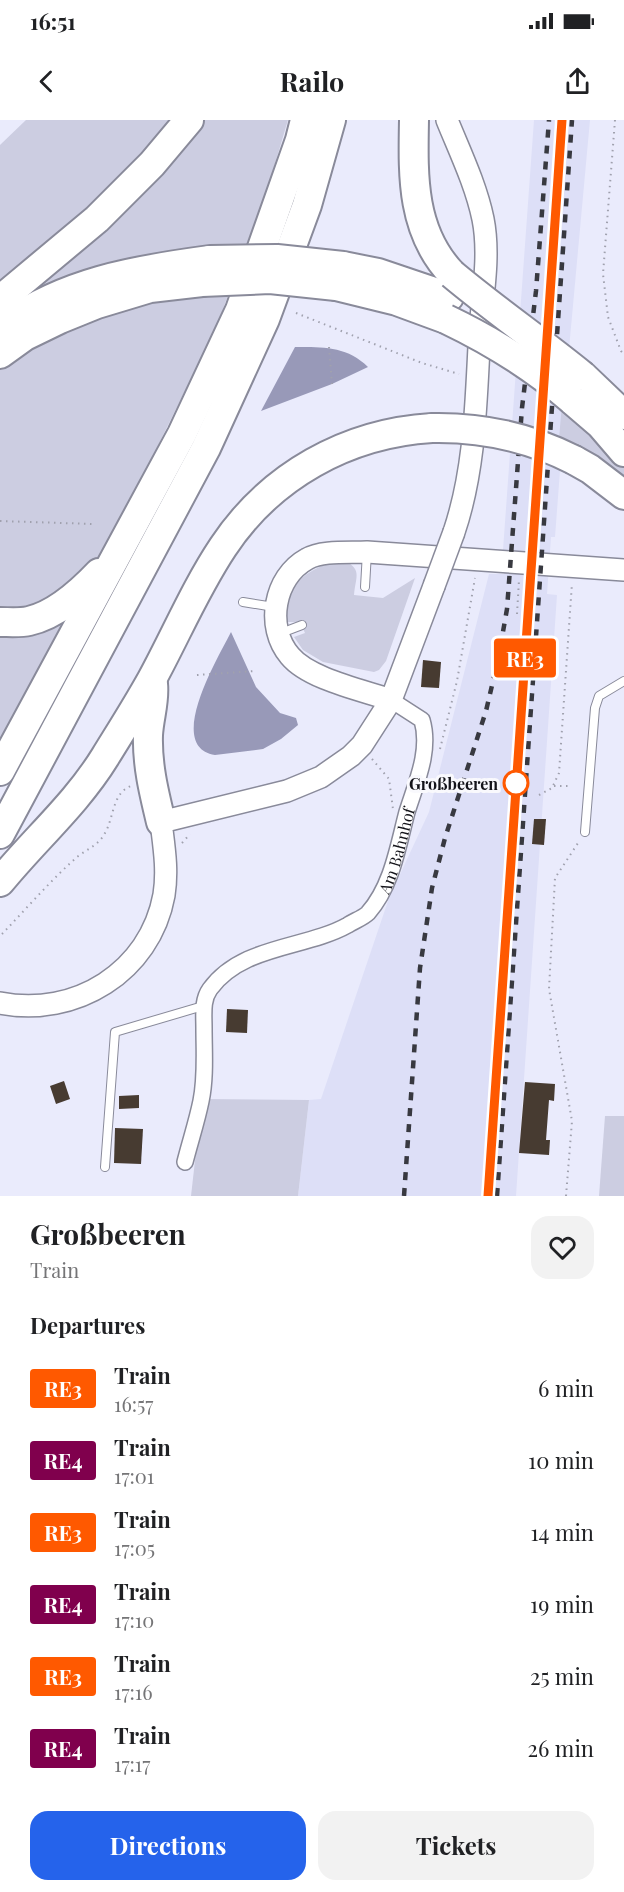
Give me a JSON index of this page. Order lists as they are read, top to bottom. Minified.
{"streets":{"main road":["Am Bahnhof"]},"places":["Großbeeren"],"page":{"status":"16:51","header":"Railo","on_map":"RE3","heading":[["Großbeeren","Train"],"Departures"],"list":[{"mark":"RE3","name":"Train","note":"16:57","value":"6 min"},{"mark":"RE4","name":"Train","note":"17:01","value":"10 min"},{"mark":"RE3","name":"Train","note":"17:05","value":"14 min"},{"mark":"RE4","name":"Train","note":"17:10","value":"19 min"},{"mark":"RE3","name":"Train","note":"17:16","value":"25 min"},{"mark":"RE4","name":"Train","note":"17:17","value":"26 min"}],"buttons":["Directions","Tickets"]}}
